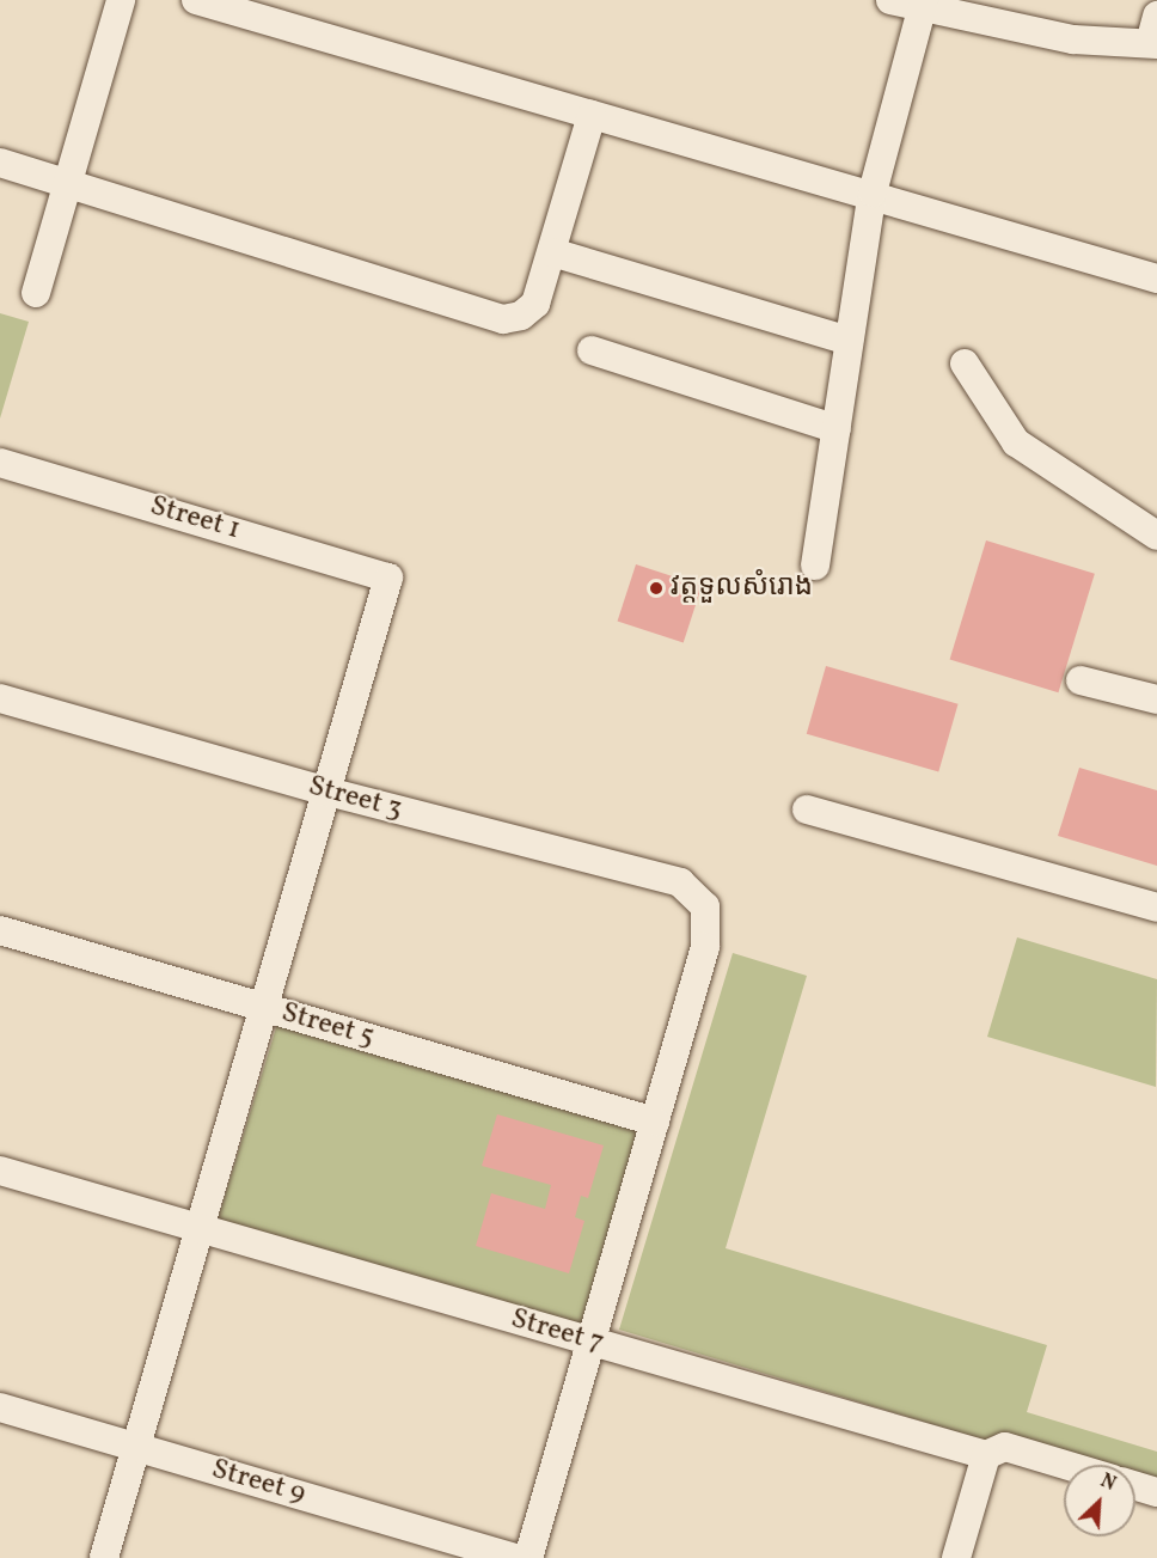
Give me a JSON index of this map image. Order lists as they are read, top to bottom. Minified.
{"streets":{"street":["Street 1","Street 3","Street 5","Street 7","Street 9"]},"crossings":[["Street 1","Street 3"],["Street 3","Street 5"]],"places":["វត្តទួលសំរោង"],"north":"top right"}
